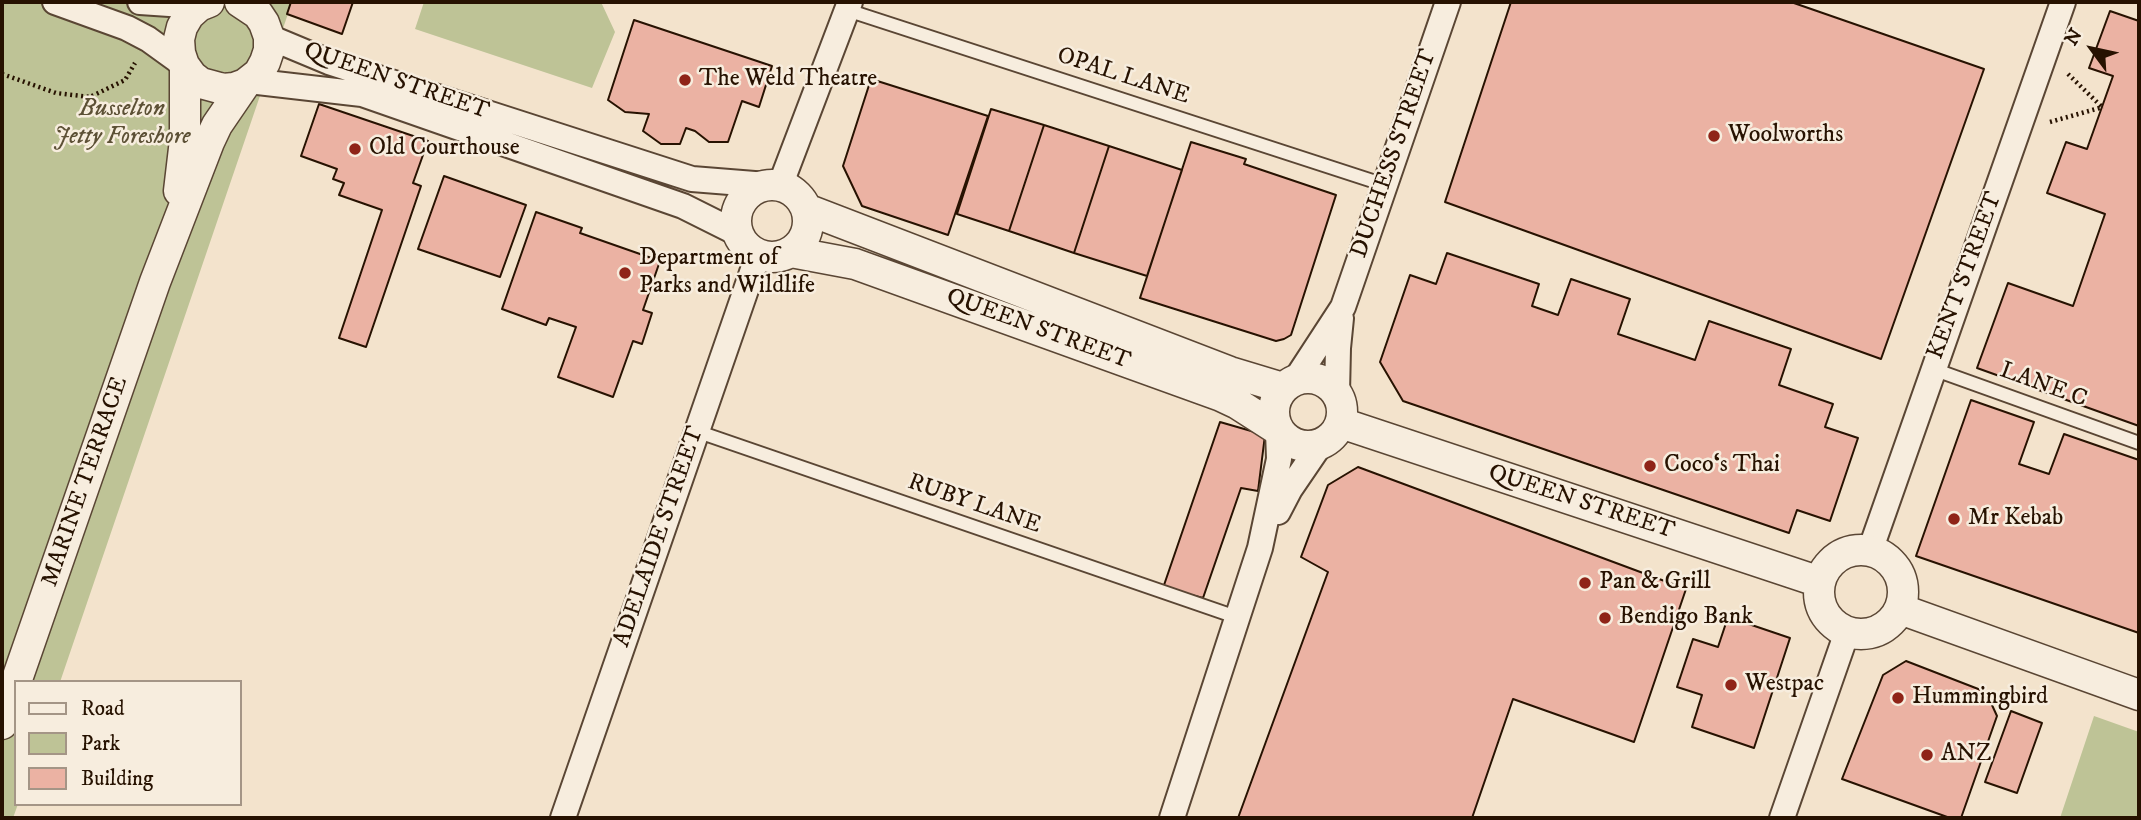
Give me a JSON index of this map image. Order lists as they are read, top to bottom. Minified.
{"streets":{"street":["QUEEN STREET","DUCHESS STREET","KENT STREET","MARINE TERRACE","ADELAIDE STREET"],"lane":["OPAL LANE","LANE C","RUBY LANE"]},"crossings":[["OPAL LANE","DUCHESS STREET"],["QUEEN STREET","DUCHESS STREET"],["QUEEN STREET","KENT STREET"],["QUEEN STREET","MARINE TERRACE"],["QUEEN STREET","ADELAIDE STREET"],["KENT STREET","LANE C"],["RUBY LANE","ADELAIDE STREET"]],"parks":["Busselton Jetty Foreshore"],"places":["The Weld Theatre","Woolworths","Old Courthouse","Department of Parks and Wildlife","Coco‘s Thai","Mr Kebab","Pan & Grill","Bendigo Bank","Westpac","Hummingbird","ANZ"],"legend":["Road","Park","Building"],"north":"top left"}
